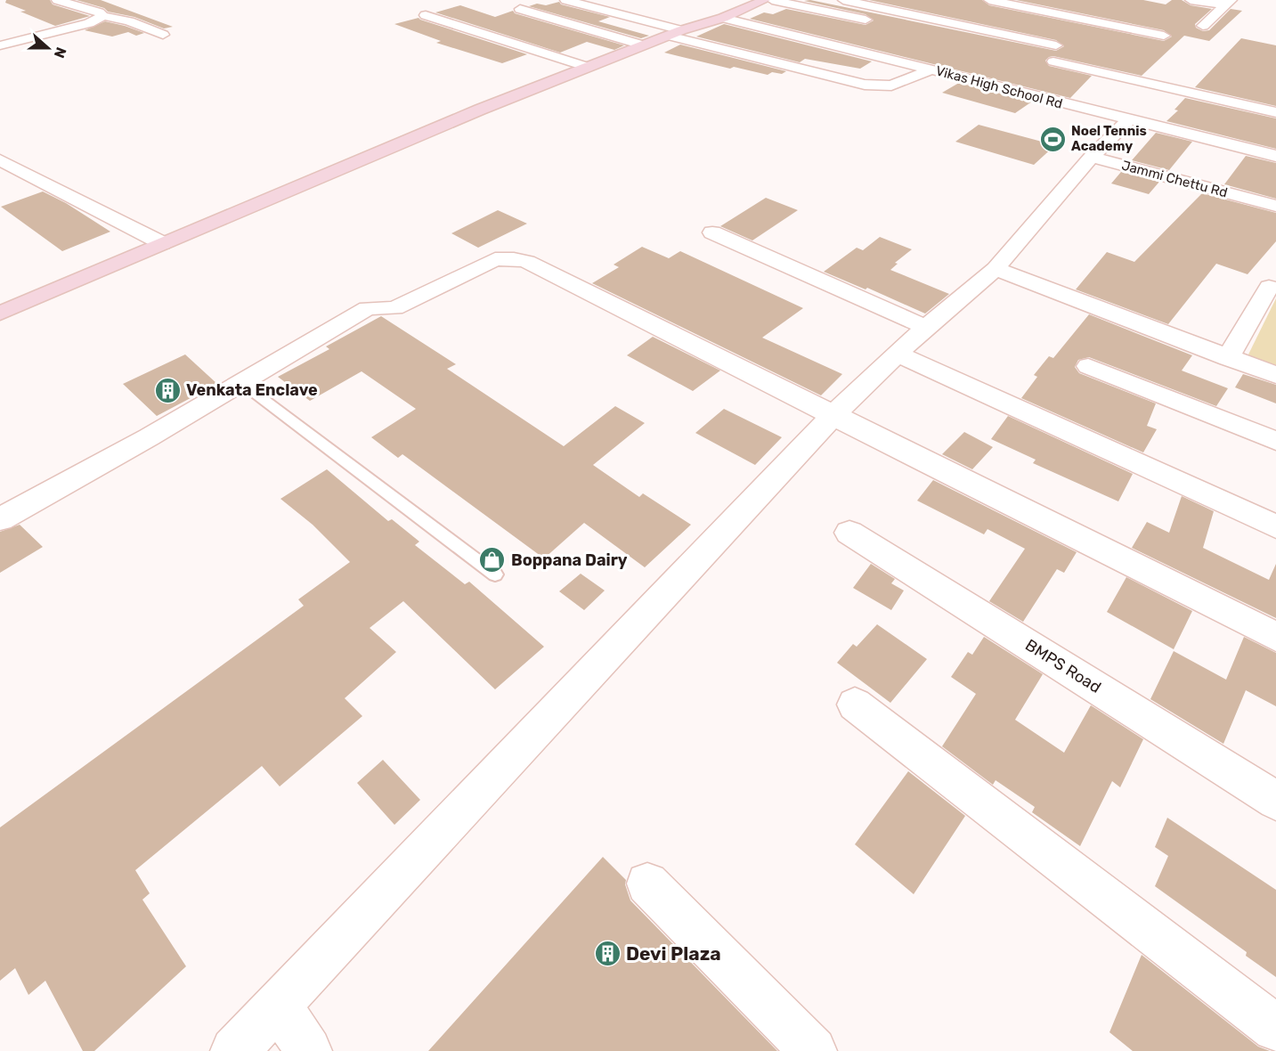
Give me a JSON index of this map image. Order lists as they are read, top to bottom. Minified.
{"streets":{"street":["Vikas High School Rd","Jammi Chettu Rd","BMPS Road"]},"crossings":[["Vikas High School Rd","Jammi Chettu Rd"]],"places":{"sports":["Noel Tennis Academy"],"building":["Venkata Enclave","Devi Plaza"],"shop":["Boppana Dairy"]},"north":"right"}
